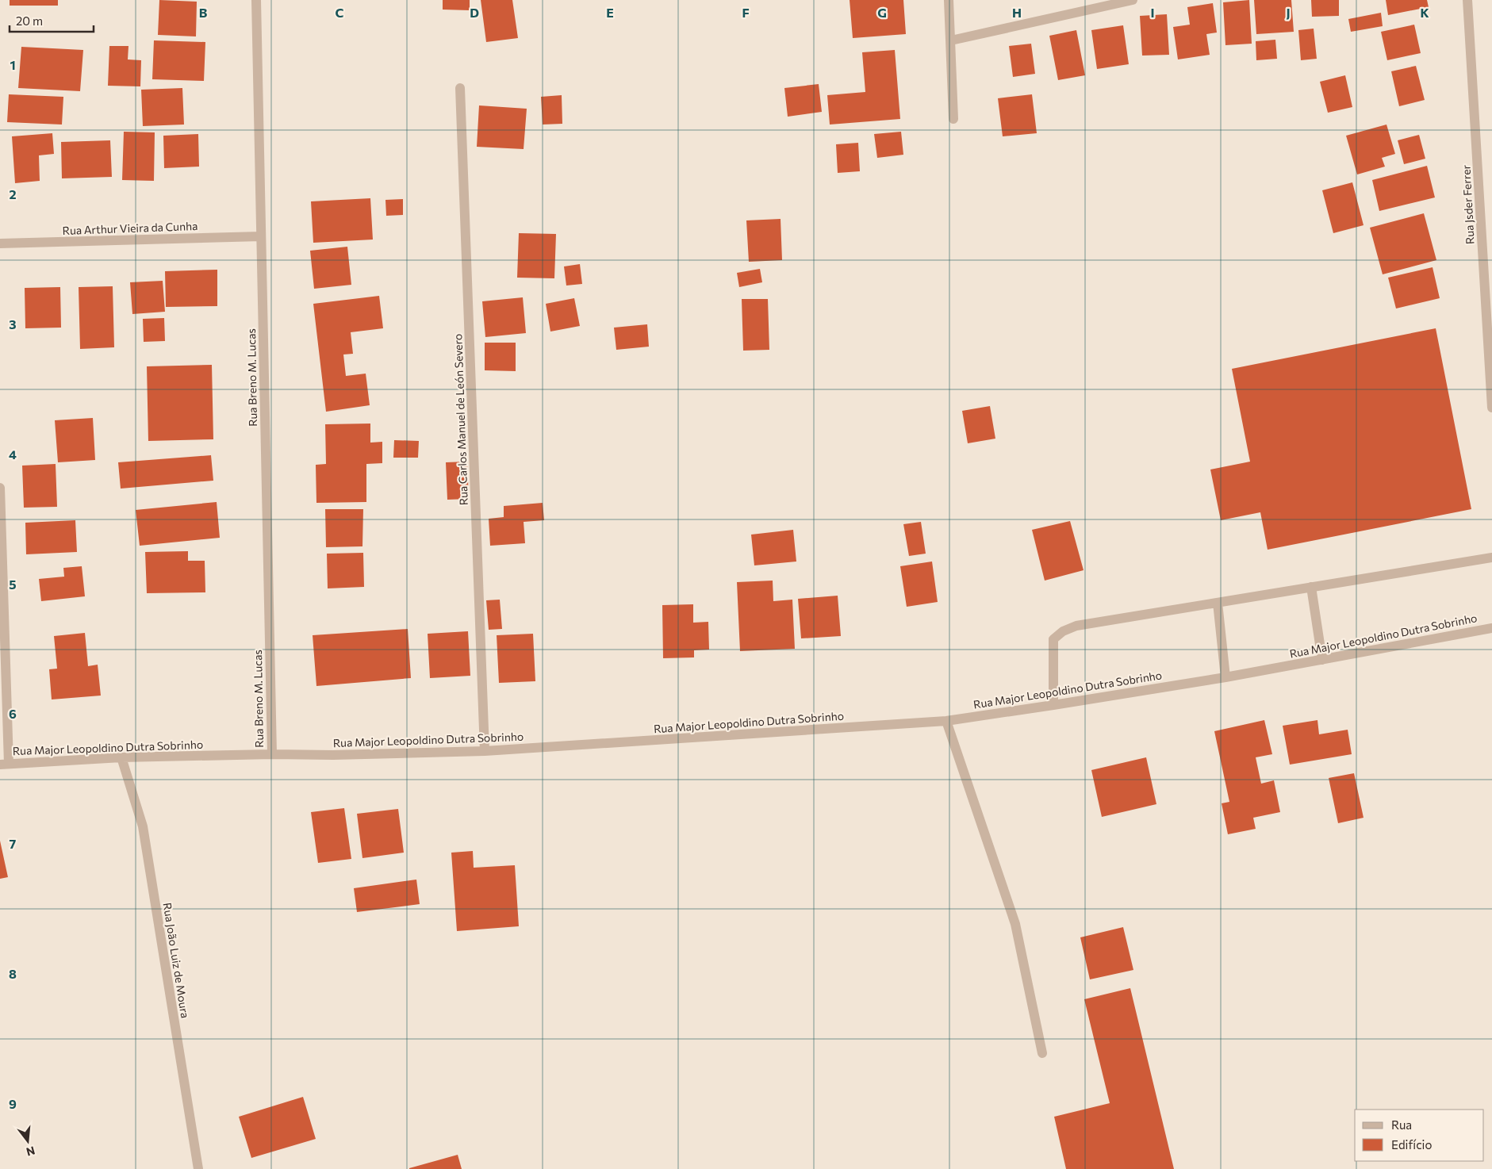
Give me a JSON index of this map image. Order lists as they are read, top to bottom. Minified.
{"streets":{"street":["Rua Jsder Ferrer","Rua Arthur Vieira da Cunha","Rua Breno M. Lucas","Rua Carlos Manuel de León Severo","Rua Major Leopoldino Dutra Sobrinho","Rua João Luiz de Moura"]},"crossings":[["Rua Arthur Vieira da Cunha","Rua Breno M. Lucas"],["Rua Breno M. Lucas","Rua Major Leopoldino Dutra Sobrinho"],["Rua Carlos Manuel de León Severo","Rua Major Leopoldino Dutra Sobrinho"],["Rua Major Leopoldino Dutra Sobrinho","Rua João Luiz de Moura"]],"legend":["Rua","Edifício"],"scale_bar":"20 m","north":"bottom","grid":{"columns":["B","C","D","E","F","G","H","I","J","K"],"rows":["1","2","3","4","5","6","7","8","9"]}}
